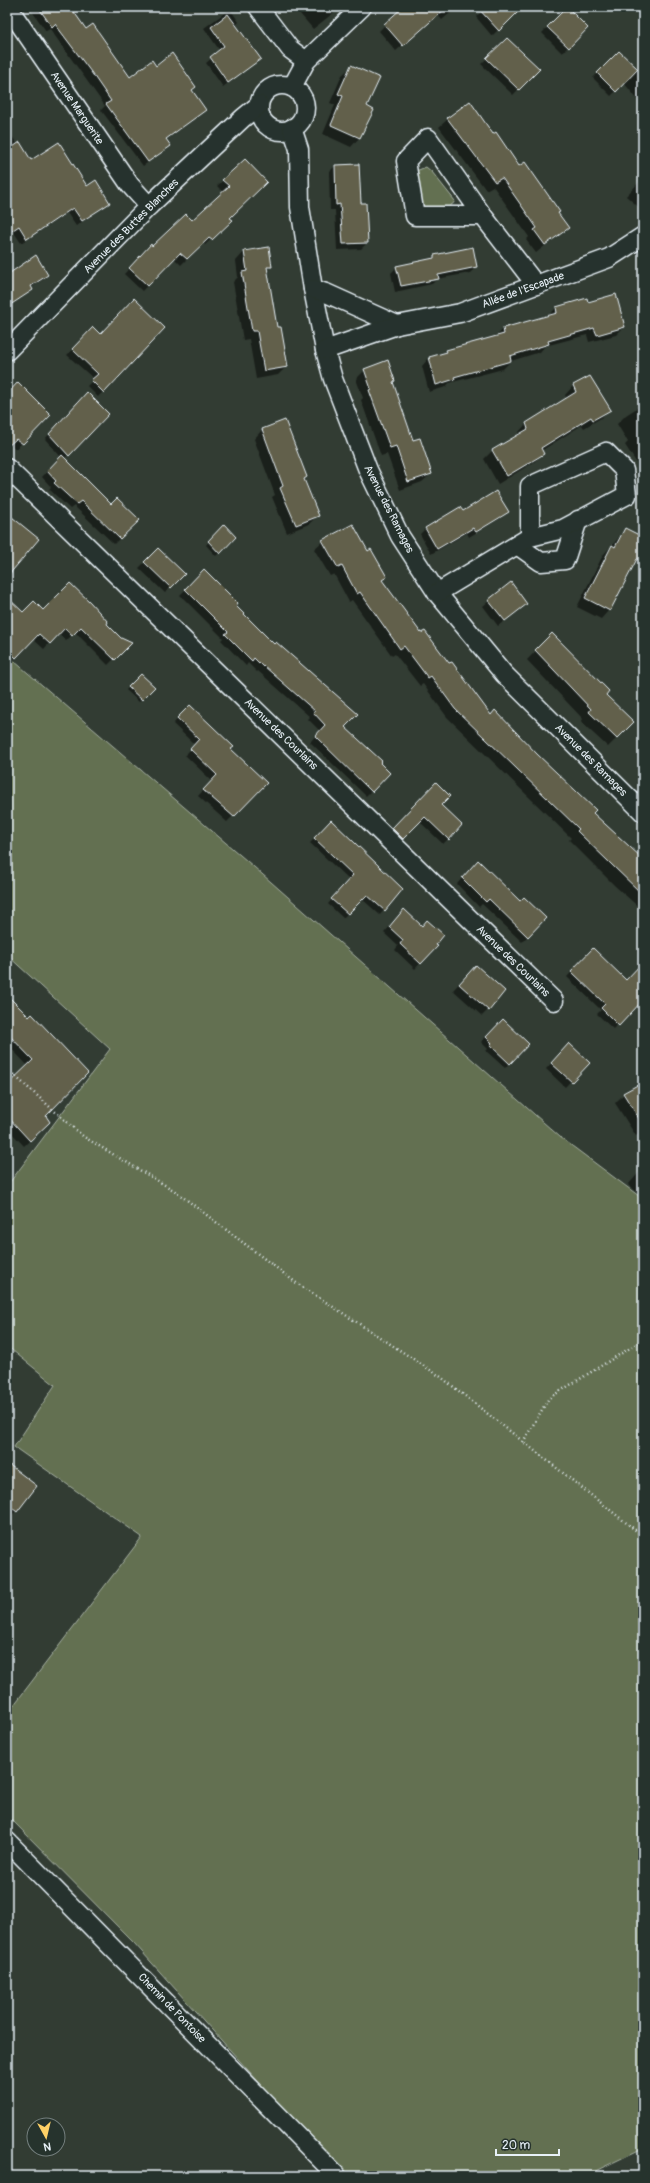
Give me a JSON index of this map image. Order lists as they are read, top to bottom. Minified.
{"streets":{"street":["Avenue Marguerite","Avenue des Buttes Blanches","Allée de l'Escapade","Avenue des Ramages","Avenue des Courlains","Chemin de Pontoise"]},"crossings":[["Avenue Marguerite","Avenue des Buttes Blanches"],["Avenue des Buttes Blanches","Avenue des Ramages"],["Allée de l'Escapade","Avenue des Ramages"]],"scale_bar":"20 m","north":"bottom"}
